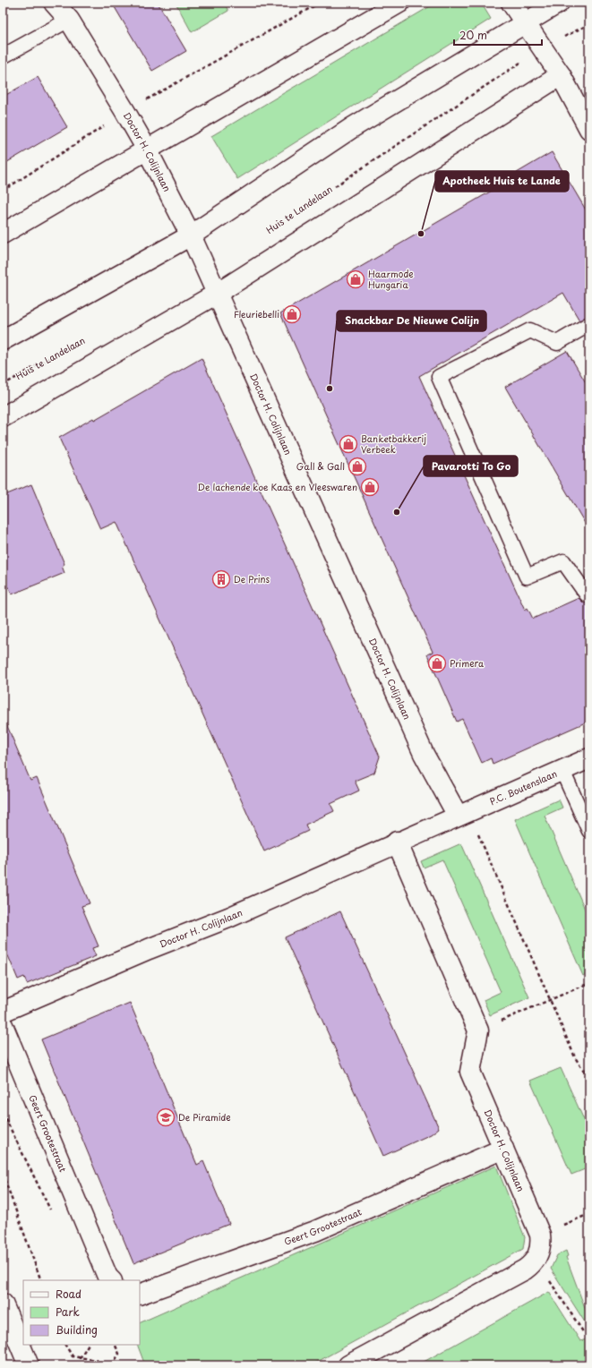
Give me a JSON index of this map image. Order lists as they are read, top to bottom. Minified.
{"streets":{"street":["Doctor H. Colijnlaan","P.C. Boutenslaan","Geert Grootestraat"],"path":["Huis te Landelaan"]},"crossings":[["Doctor H. Colijnlaan","P.C. Boutenslaan"],["Doctor H. Colijnlaan","Geert Grootestraat"]],"places":{"other":["Apotheek Huis te Lande","Snackbar De Nieuwe Colijn","Pavarotti To Go"],"shop":["Haarmode Hungaria","Fleuriebelli","Banketbakkerij Verbeek","Gall & Gall","De lachende koe Kaas en Vleeswaren","Primera"],"building":["De Prins"],"school or university":["De Piramide"]},"legend":["Road","Park","Building"],"scale_bar":"20 m"}
